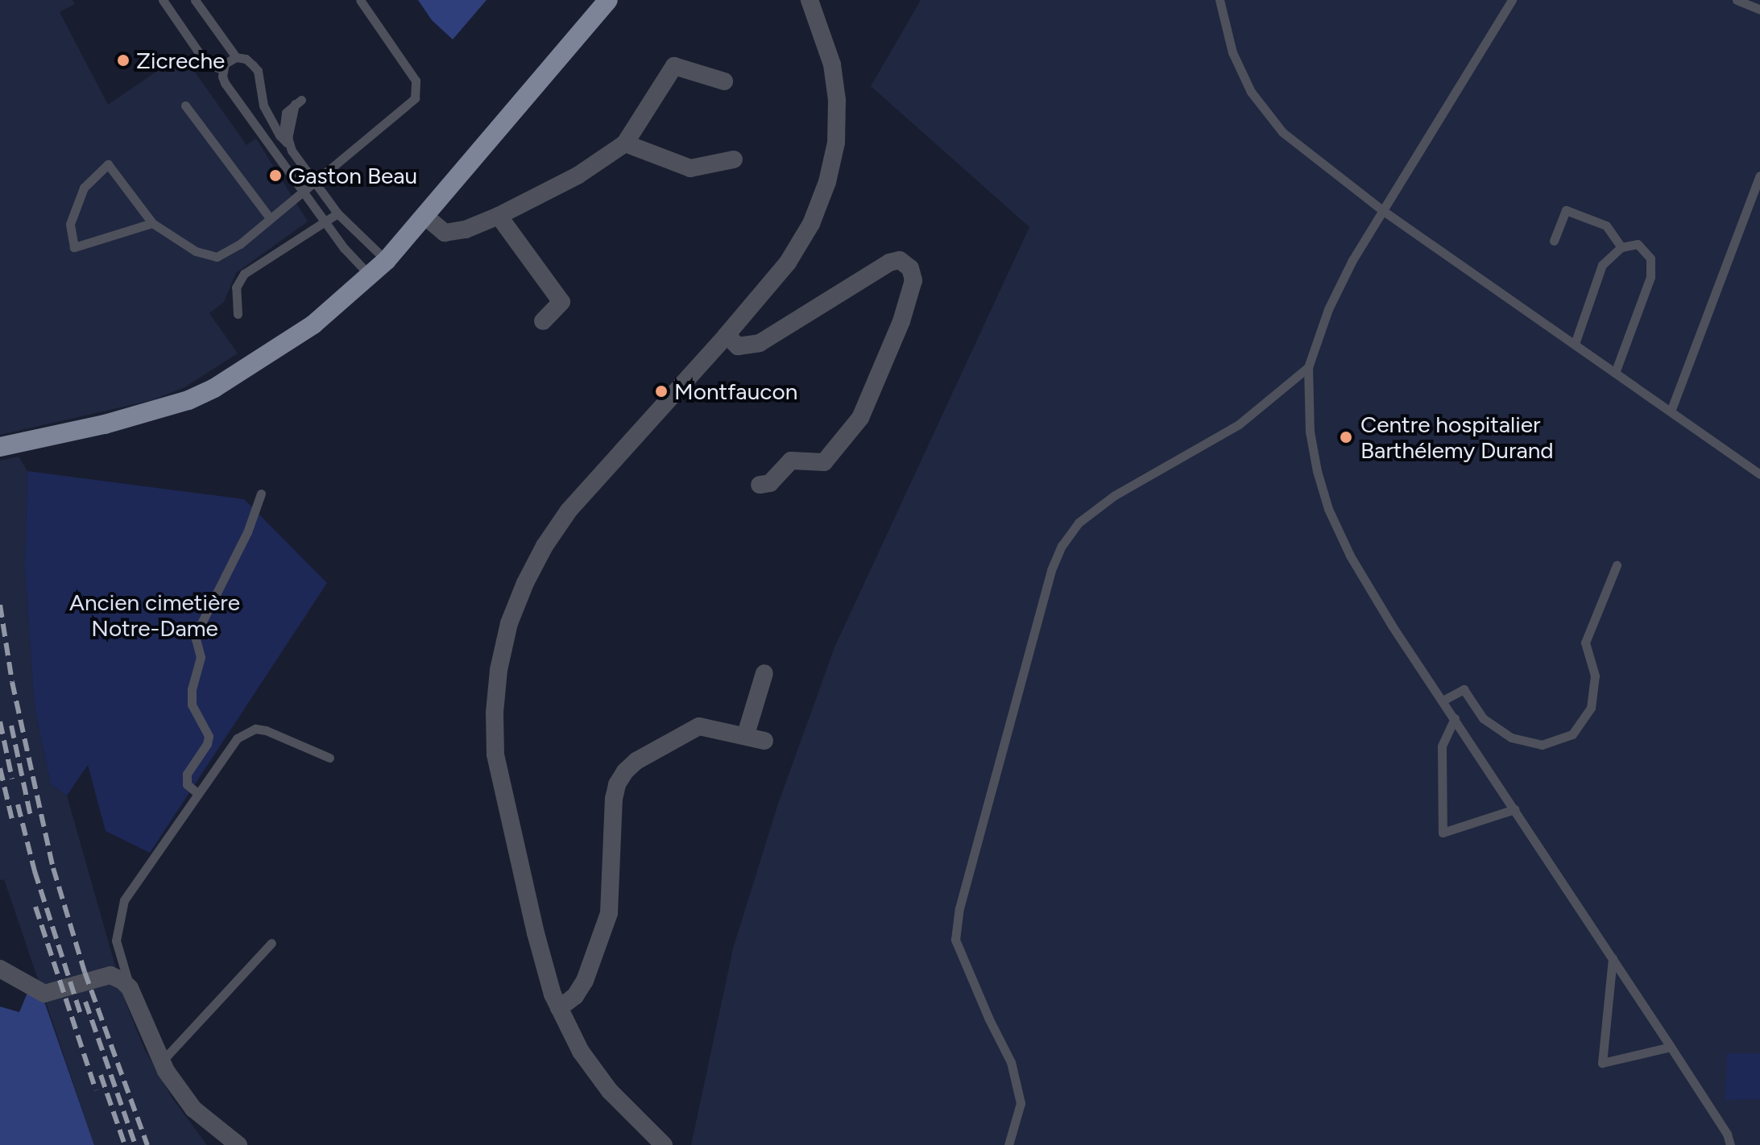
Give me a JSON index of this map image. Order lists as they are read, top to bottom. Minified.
{"parks":["Ancien cimetière Notre-Dame"],"places":["Zicreche","Gaston Beau","Montfaucon","Centre hospitalier Barthélemy Durand"]}
